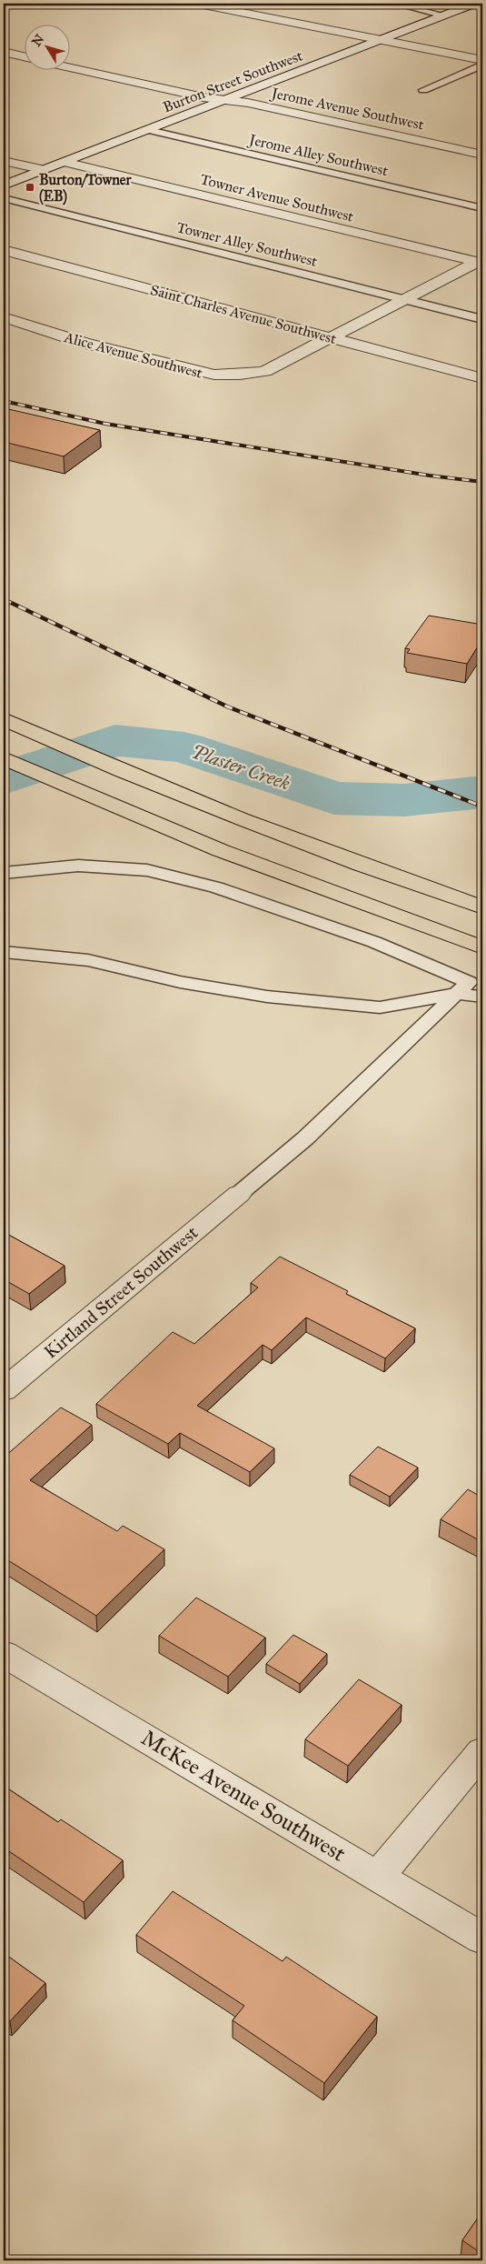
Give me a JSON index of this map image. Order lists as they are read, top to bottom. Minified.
{"streets":{"street":["Burton Street Southwest","Jerome Avenue Southwest","Towner Avenue Southwest","Saint Charles Avenue Southwest","Alice Avenue Southwest","Kirtland Street Southwest","McKee Avenue Southwest"],"lane":["Jerome Alley Southwest","Towner Alley Southwest"]},"crossings":[["Burton Street Southwest","Jerome Avenue Southwest"],["Burton Street Southwest","Jerome Alley Southwest"],["Burton Street Southwest","Towner Avenue Southwest"],["Towner Avenue Southwest","Alice Avenue Southwest"],["Towner Alley Southwest","Alice Avenue Southwest"],["Saint Charles Avenue Southwest","Alice Avenue Southwest"]],"water":["Plaster Creek"],"places":{"transit":["Burton/Towner (EB)"]},"north":"top left"}
